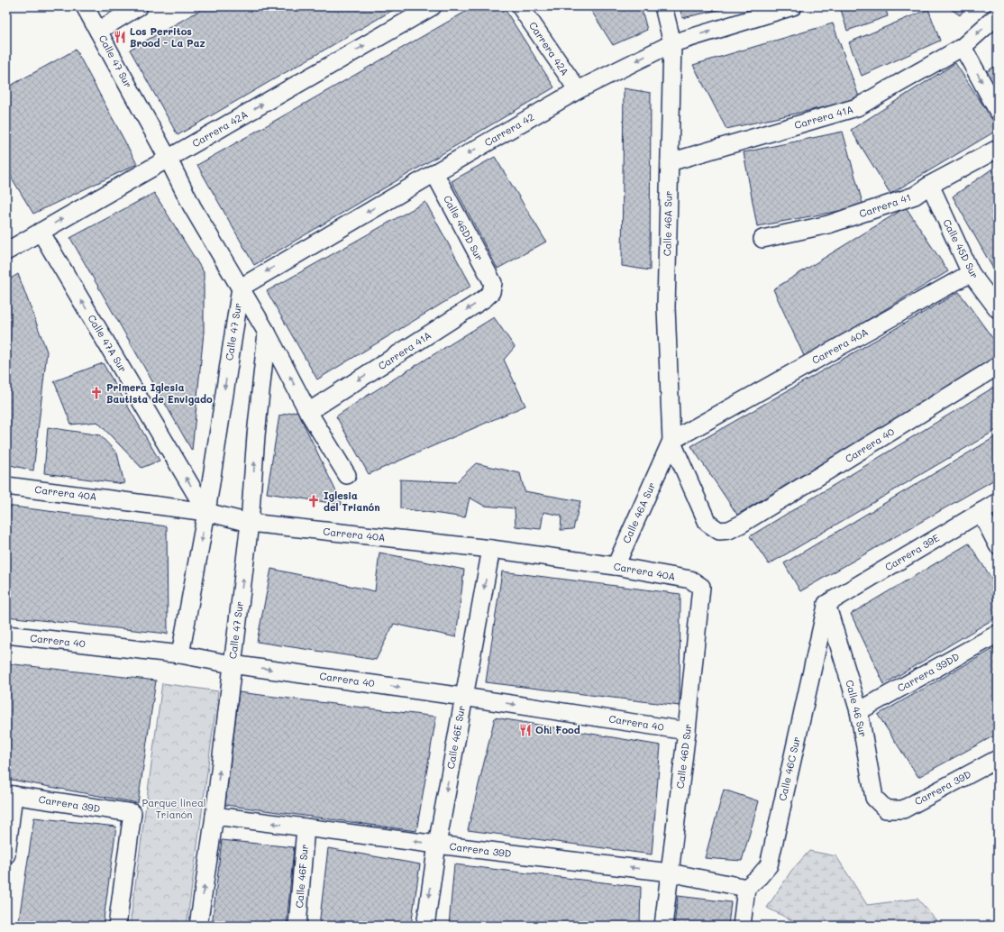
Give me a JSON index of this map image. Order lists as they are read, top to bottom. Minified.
{"streets":{"street":["Carrera 42A","Calle 47 Sur","Carrera 41A","Carrera 42","Carrera 41","Calle 46A Sur","Calle 46DD Sur","Calle 45D Sur","Calle 47A Sur","Carrera 40A","Carrera 40","Carrera 39E","Carrera 39DD","Calle 46 Sur","Calle 46E Sur","Calle 46D Sur","Calle 46C Sur","Carrera 39D","Calle 46F Sur"]},"crossings":[["Carrera 42A","Calle 47 Sur"],["Carrera 42A","Carrera 42"],["Carrera 42A","Calle 47A Sur"],["Calle 47 Sur","Carrera 41A"],["Calle 47 Sur","Carrera 42"],["Calle 47 Sur","Calle 47A Sur"],["Calle 47 Sur","Carrera 40A"],["Calle 47 Sur","Carrera 40"],["Calle 47 Sur","Carrera 39D"],["Carrera 41A","Calle 46A Sur"],["Carrera 41A","Calle 46DD Sur"],["Carrera 42","Calle 46A Sur"],["Carrera 42","Calle 46DD Sur"],["Carrera 41","Calle 45D Sur"],["Calle 46A Sur","Carrera 40A"],["Calle 46A Sur","Carrera 40"],["Calle 45D Sur","Carrera 40A"],["Calle 47A Sur","Carrera 40A"],["Carrera 40A","Calle 46E Sur"],["Carrera 40A","Calle 46D Sur"],["Carrera 40","Calle 46E Sur"],["Carrera 40","Calle 46D Sur"],["Carrera 39E","Calle 46 Sur"],["Carrera 39E","Calle 46C Sur"],["Carrera 39DD","Calle 46 Sur"],["Calle 46 Sur","Calle 46C Sur"],["Calle 46 Sur","Carrera 39D"],["Calle 46E Sur","Carrera 39D"],["Calle 46D Sur","Carrera 39D"],["Calle 46C Sur","Carrera 39D"],["Carrera 39D","Calle 46F Sur"]],"one_way":["Carrera 42A","Carrera 41A","Calle 47A Sur","Carrera 40","Calle 46E Sur","Carrera 39D"],"parks":["Parque lineal Trianón"],"places":{"restaurant":["Los Perritos Brood - La Paz","Oh! Food"],"church":["Primera Iglesia Bautista de Envigado","Iglesia del Trianón"]}}
